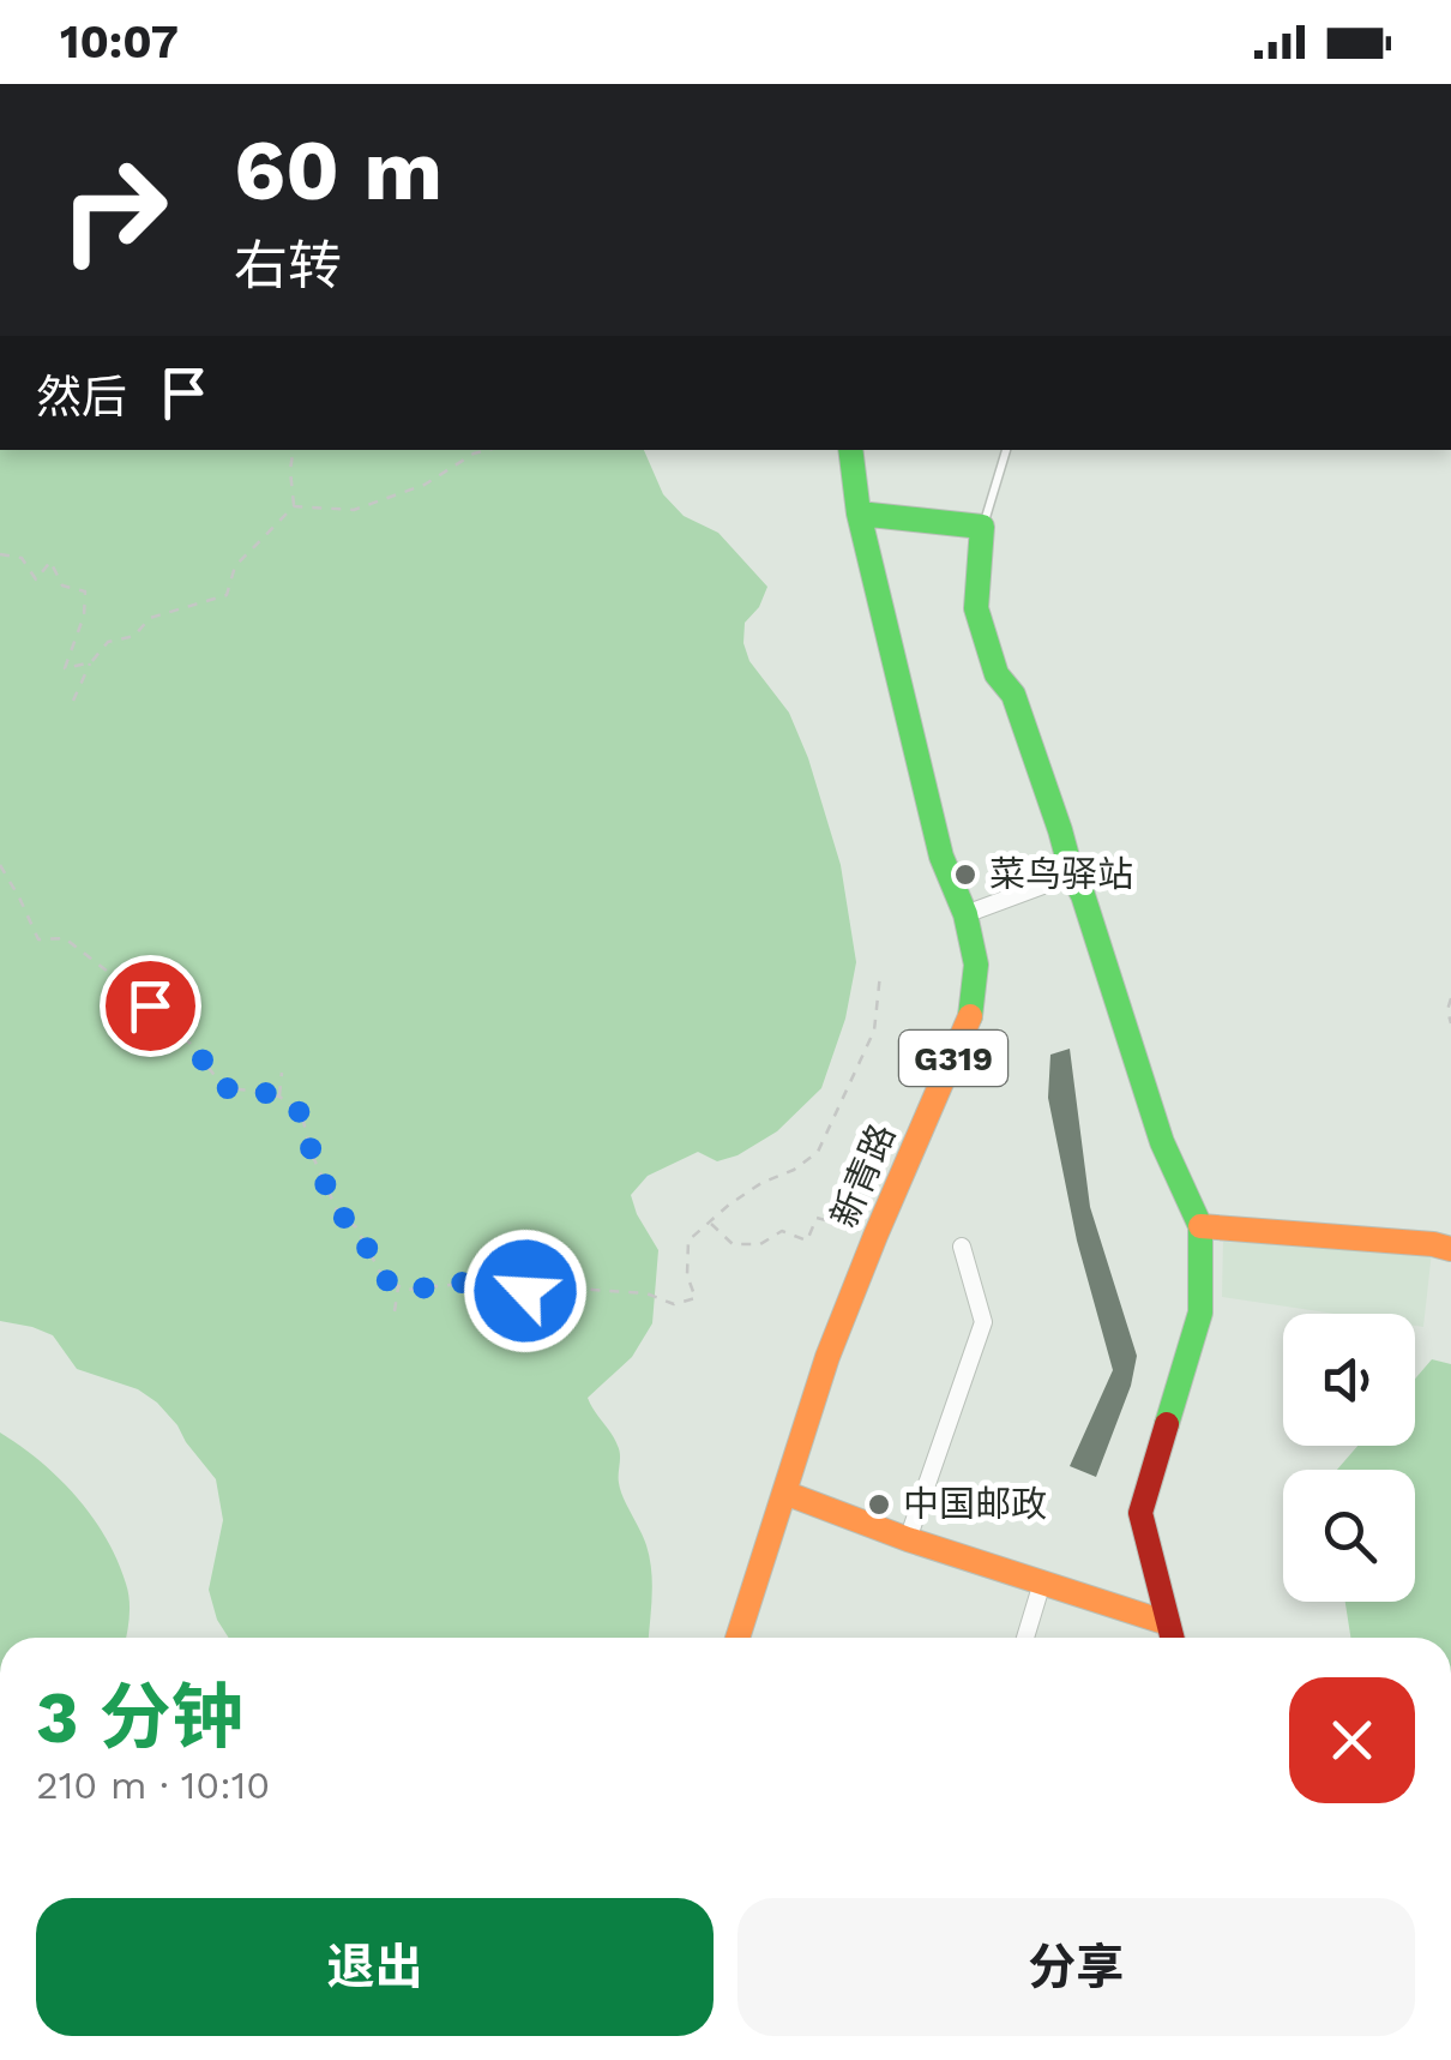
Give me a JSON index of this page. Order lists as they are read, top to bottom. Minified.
{"streets":{"main road":["G319","新青路"]},"places":["菜鸟驿站","中国邮政"],"page":{"status":"10:07","turn":["60 m","右转"],"then":"然后","heading":["3 分钟","210 m · 10:10"],"buttons":["退出","分享"]}}
